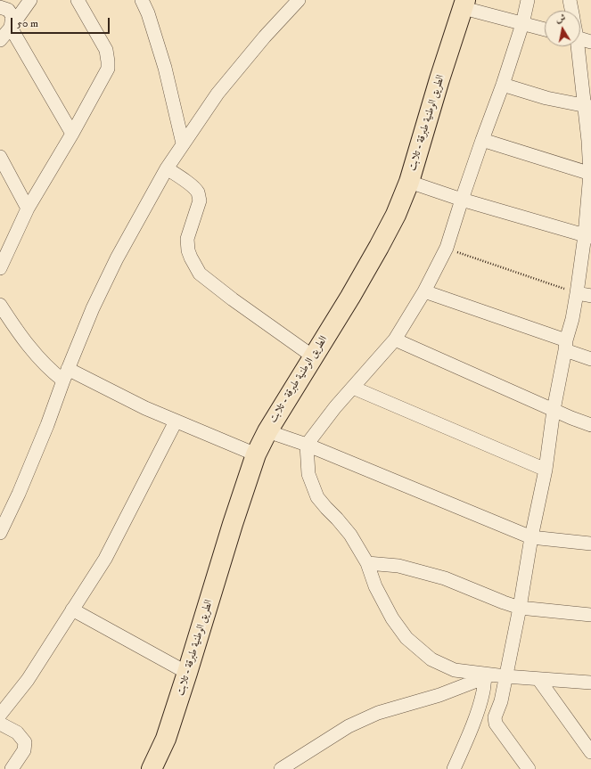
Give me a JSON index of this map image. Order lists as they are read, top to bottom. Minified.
{"streets":{"main road":["الطريق الوطنية طبرقة - تلابت"]},"scale_bar":"50 m","north":"top"}
